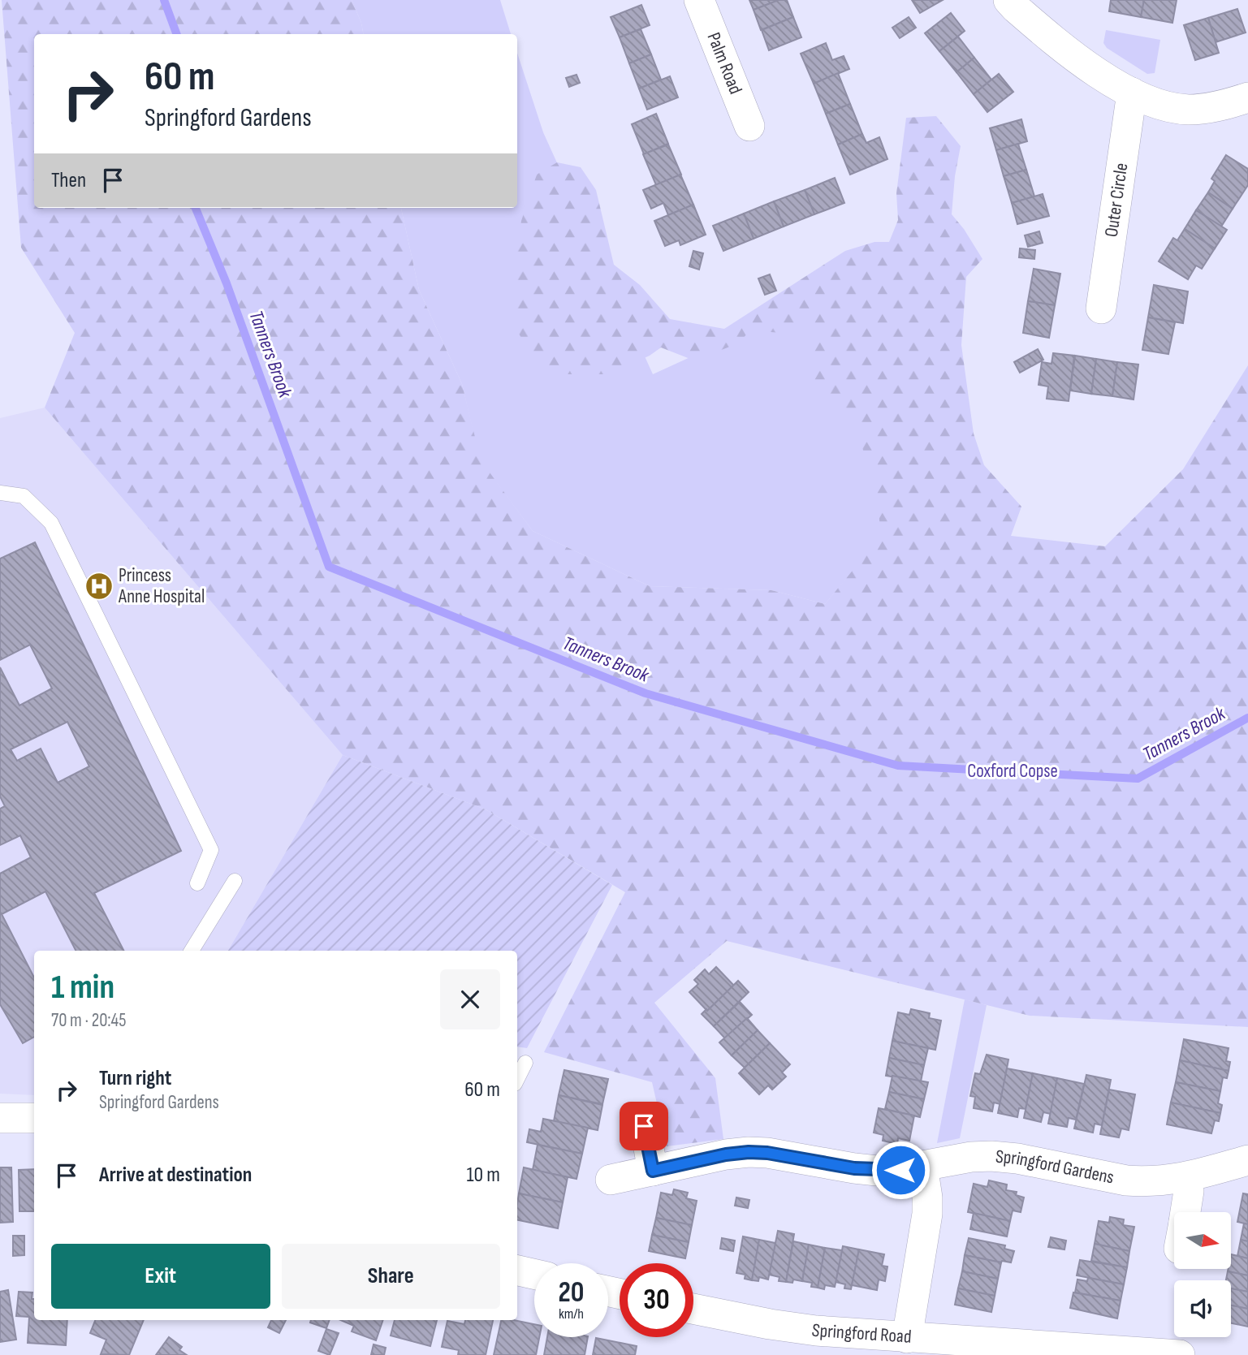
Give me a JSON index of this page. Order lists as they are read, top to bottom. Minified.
{"streets":{"street":["Palm Road","Outer Circle","Springford Gardens","Springford Road"]},"water":["Tanners Brook"],"parks":["Coxford Copse"],"places":{"hospital":["Princess Anne Hospital"]},"north":"right","page":{"turn":["60 m","Springford Gardens"],"then":"Then","heading":["1 min","70 m · 20:45"],"list":[{"name":"Turn right","note":"Springford Gardens","value":"60 m"},{"name":"Arrive at destination","value":"10 m"}],"buttons":["Exit","Share"],"speed":"20 km/h","limit":"30"}}
